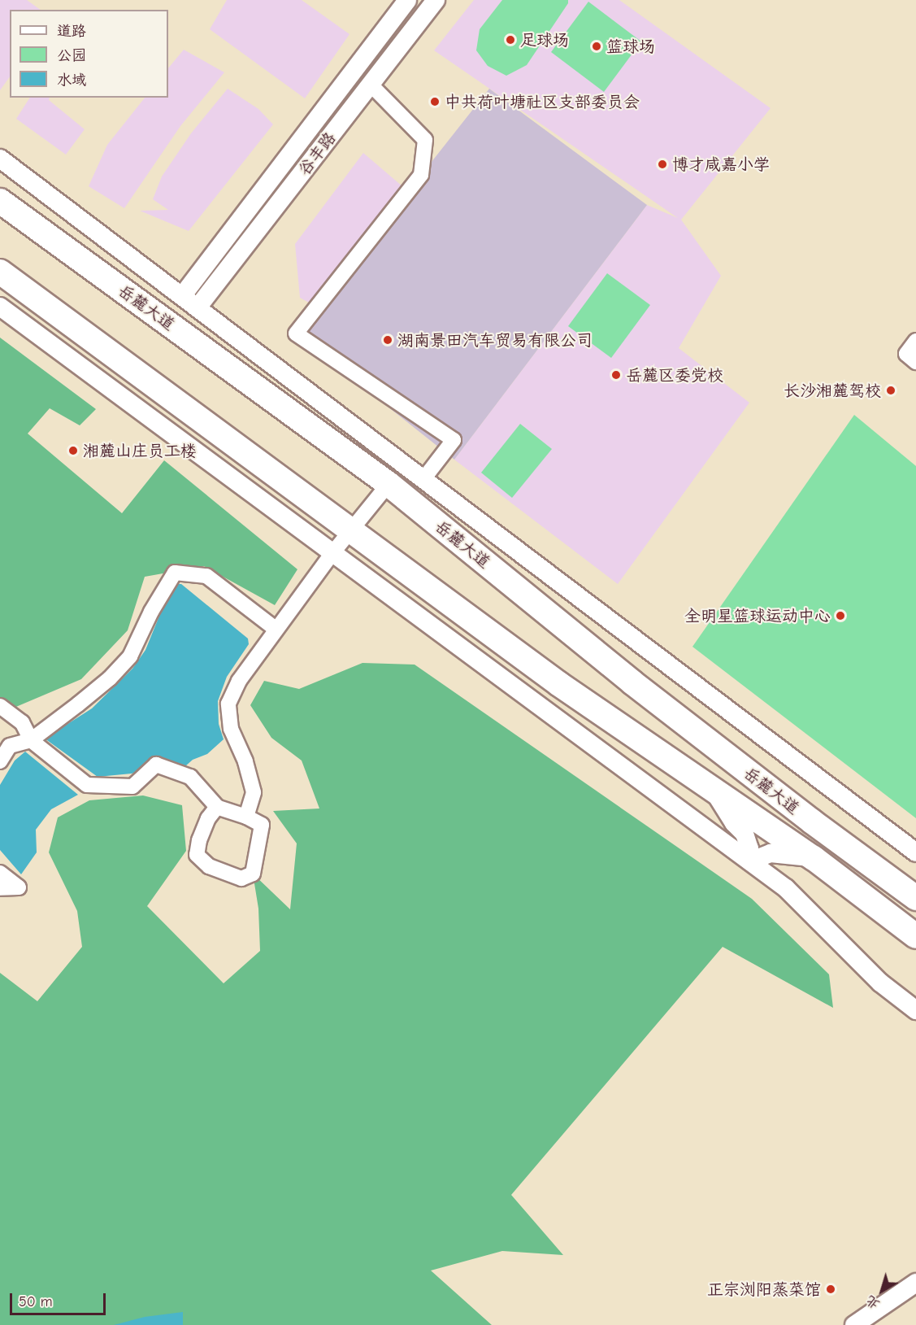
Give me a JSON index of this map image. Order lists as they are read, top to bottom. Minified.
{"streets":{"highway":["岳麓大道"],"street":["谷丰路"]},"places":["足球场","篮球场","中共荷叶塘社区支部委员会","博才咸嘉小学","湖南景田汽车贸易有限公司","岳麓区委党校","长沙湘麓驾校","湘麓山庄员工楼","全明星篮球运动中心","正宗浏阳蒸菜馆"],"legend":["道路","公园","水域"],"scale_bar":"50 m","north":"bottom left"}
